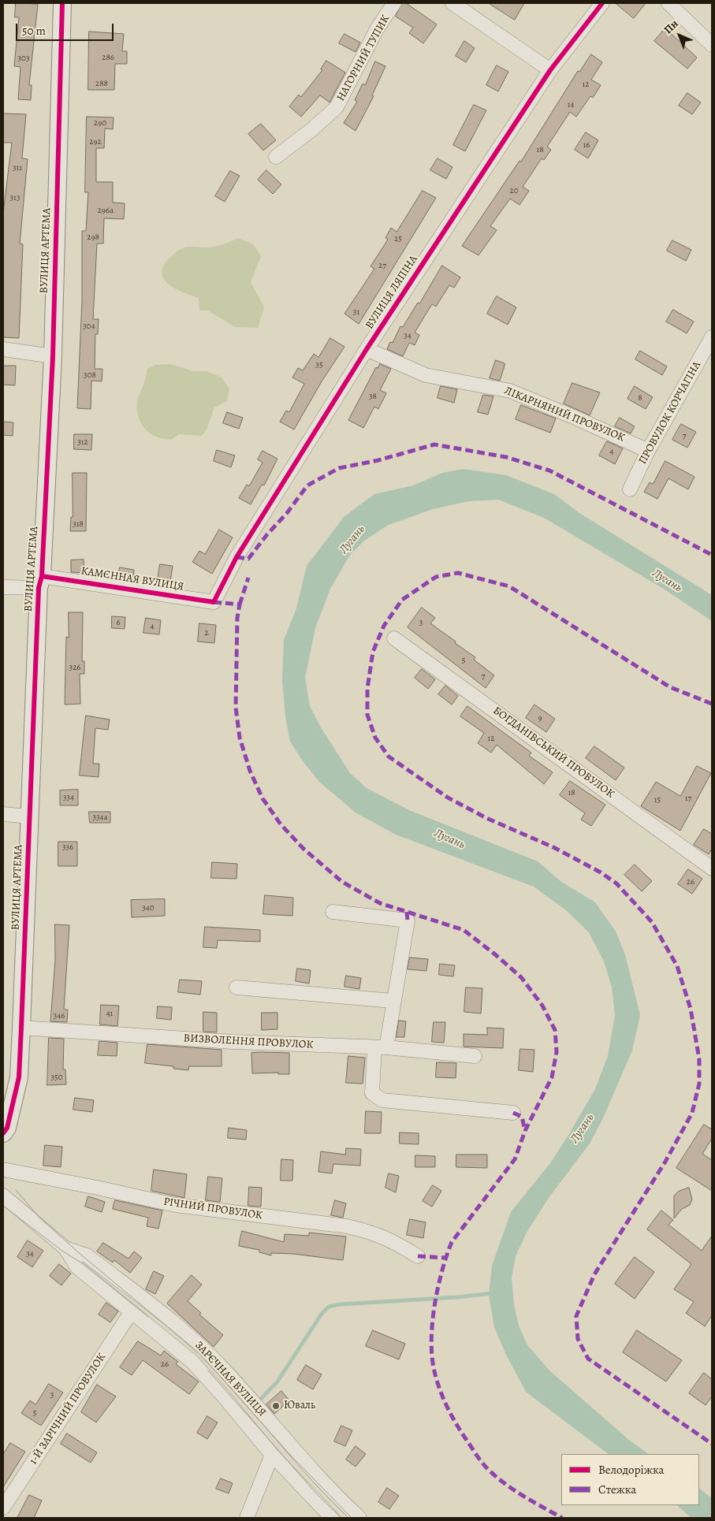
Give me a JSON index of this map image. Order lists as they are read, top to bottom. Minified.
{"streets":{"street":["НАГОРНИЙ ТУПИК","ВУЛИЦЯ АРТЕМА","ВУЛИЦЯ ЛЯПІНА","ПРОВУЛОК КОРЧАГІНА","ЛІКАРНЯНИЙ ПРОВУЛОК","КАМЄННАЯ ВУЛИЦЯ","БОГДАНІВСЬКИЙ ПРОВУЛОК","ВИЗВОЛЕННЯ ПРОВУЛОК","РІЧНИЙ ПРОВУЛОК","ЗАРЄЧНАЯ ВУЛИЦЯ","1-Й ЗАРІЧНИЙ ПРОВУЛОК"]},"crossings":[["ВУЛИЦЯ АРТЕМА","КАМЄННАЯ ВУЛИЦЯ"],["ВУЛИЦЯ АРТЕМА","ВИЗВОЛЕННЯ ПРОВУЛОК"],["ВУЛИЦЯ ЛЯПІНА","ЛІКАРНЯНИЙ ПРОВУЛОК"],["ВУЛИЦЯ ЛЯПІНА","КАМЄННАЯ ВУЛИЦЯ"],["ПРОВУЛОК КОРЧАГІНА","ЛІКАРНЯНИЙ ПРОВУЛОК"],["ЗАРЄЧНАЯ ВУЛИЦЯ","1-Й ЗАРІЧНИЙ ПРОВУЛОК"]],"water":["Лугань"],"places":["Юваль"],"house_numbers":["286","303","288","12","14","290","292","16","18","311","20","313","296а","298","25","27","31","304","34","35","308","38","8","7","312","4","318","6","3","4","2","5","326","7","9","12","18","334","17","15","334а","336","26","340","41","346","350","34","26","3","5"],"legend":["Велодоріжка","Стежка"],"scale_bar":"50 m","north":"top left"}
